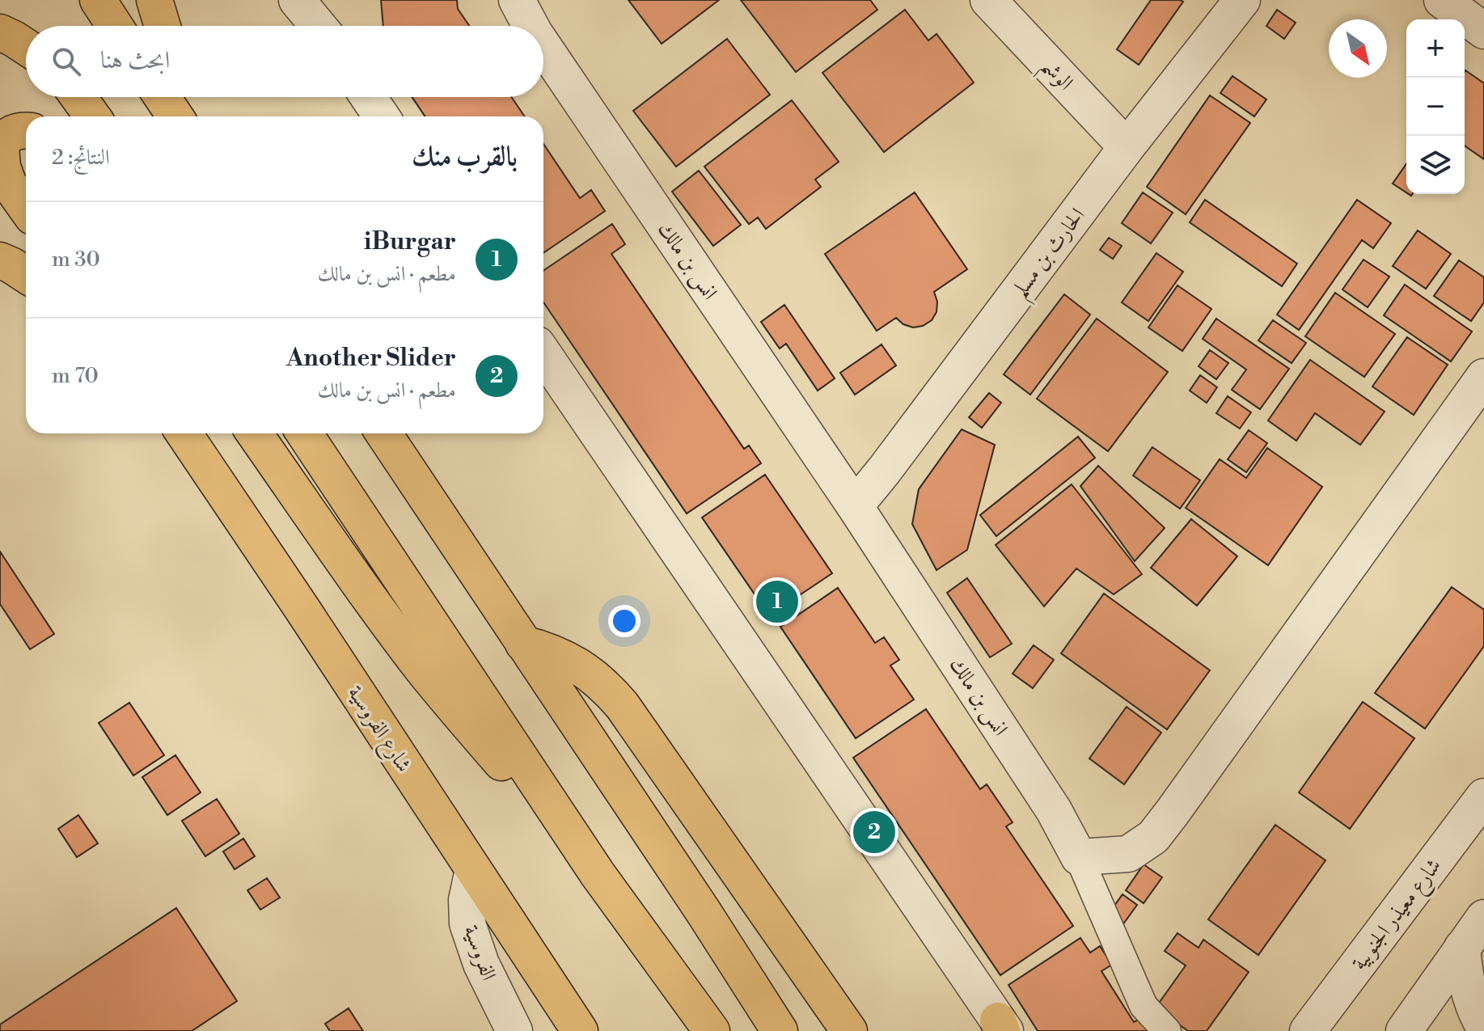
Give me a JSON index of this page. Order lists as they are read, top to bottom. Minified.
{"streets":{"highway":["شارع الفروسية"],"street":["الوشم","الحارث بن مسلم","انس بن مالك","شارع معيذر الجنوبية","الفروسية"]},"crossings":[["الوشم","الحارث بن مسلم"],["الحارث بن مسلم","انس بن مالك"],["شارع الفروسية","الفروسية"]],"north":"bottom right","page":{"map_buttons":["+","−"],"search":"ابحث هنا","heading":["بالقرب منك","النتائج: 2"],"list":[{"mark":"1","name":"iBurgar","note":"مطعم · انس بن مالك","value":"30 m"},{"mark":"2","name":"Another Slider","note":"مطعم · انس بن مالك","value":"70 m"}],"pins":["1","2"]}}
